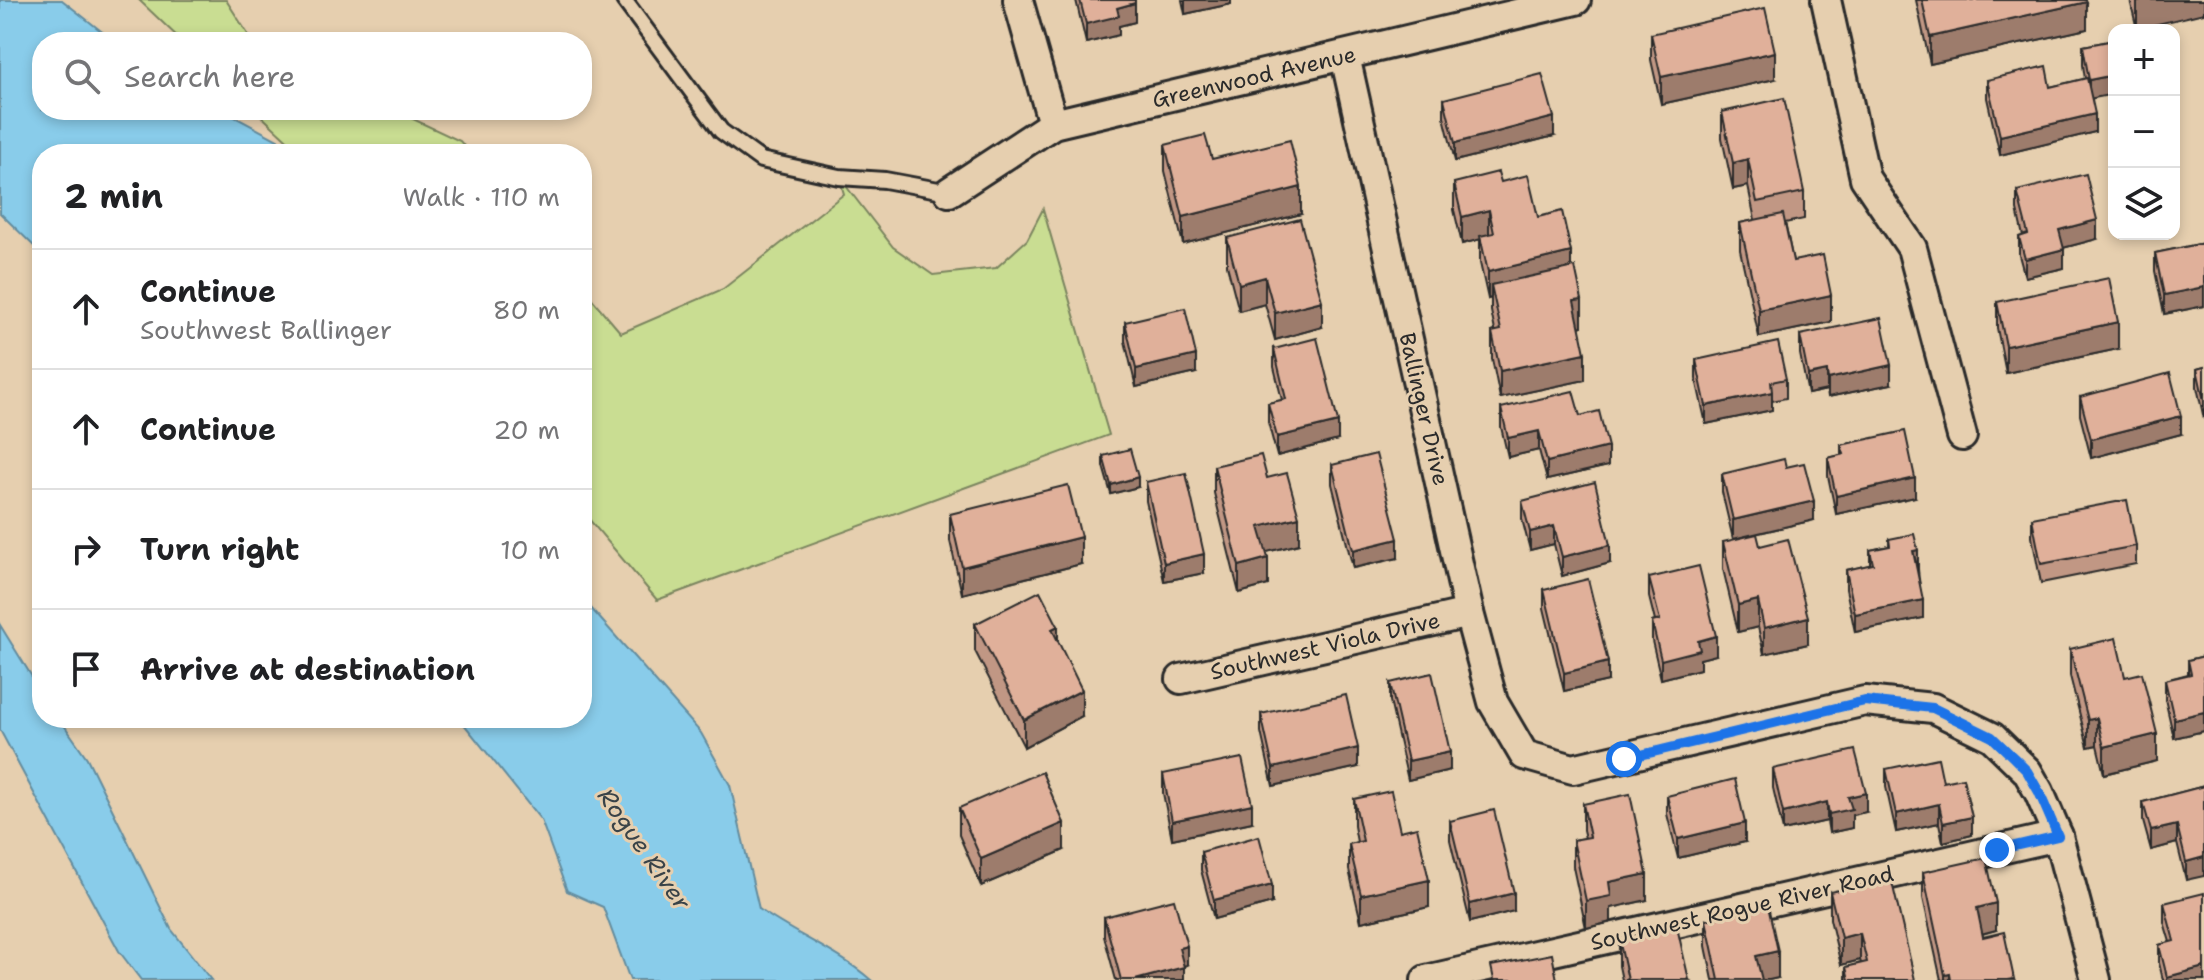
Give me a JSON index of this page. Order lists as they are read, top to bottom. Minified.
{"streets":{"street":["Greenwood Avenue","Ballinger Drive","Southwest Viola Drive","Southwest Rogue River Road"]},"crossings":[["Greenwood Avenue","Ballinger Drive"],["Ballinger Drive","Southwest Viola Drive"],["Ballinger Drive","Southwest Rogue River Road"]],"water":["Rogue River"],"page":{"map_buttons":["+","−"],"search":"Search here","heading":["2 min","Walk · 110 m"],"list":[["Continue","Southwest Ballinger","80 m"],["Continue","20 m"],["Turn right","10 m"],"Arrive at destination"]}}
